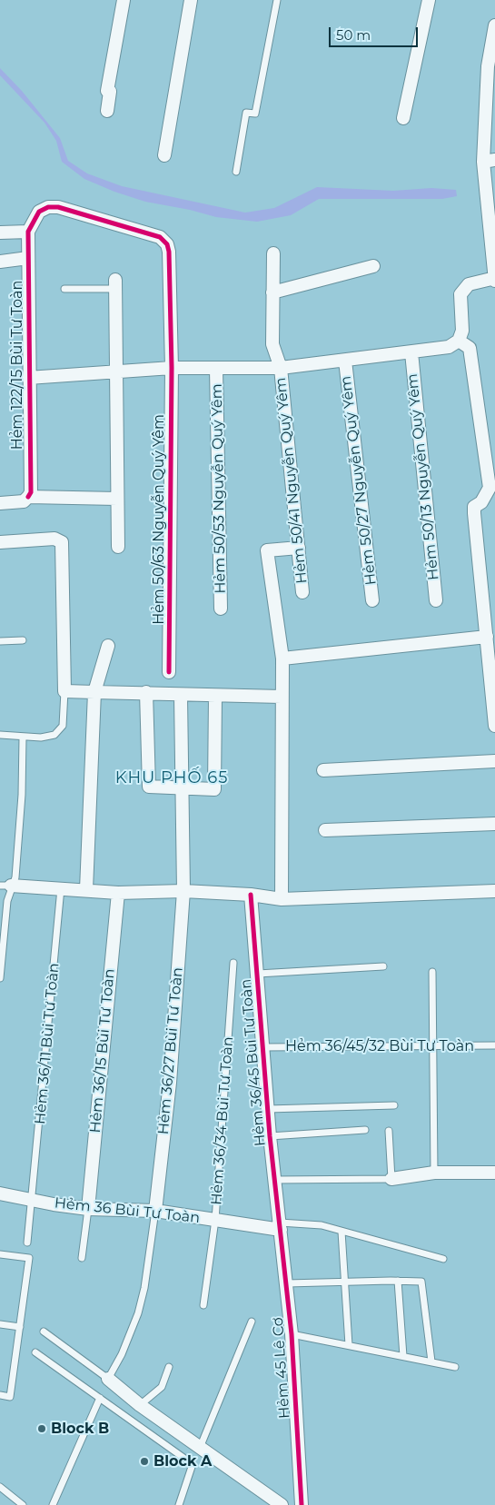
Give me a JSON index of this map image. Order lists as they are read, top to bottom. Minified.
{"streets":{"street":["Hẻm 122/15 Bùi Tư Toàn","Hẻm 50/13 Nguyễn Quý Yêm","Hẻm 50/41 Nguyễn Quý Yêm","Hẻm 50/27 Nguyễn Quý Yêm","Hẻm 50/53 Nguyễn Quý Yêm","Hẻm 50/63 Nguyễn Quý Yêm","Hẻm 36/15 Bùi Tư Toàn","Hẻm 36/27 Bùi Tư Toàn","Hẻm 36/45 Bùi Tư Toàn","Hẻm 36 Bùi Tư Toàn","Hẻm 45 Lê Cơ"],"lane":["Hẻm 36/11 Bùi Tư Toàn","Hẻm 36/45/32 Bùi Tư Toàn","Hẻm 36/34 Bùi Tư Toàn"]},"crossings":[["Hẻm 122/15 Bùi Tư Toàn","Hẻm 50/63 Nguyễn Quý Yêm"],["Hẻm 36/11 Bùi Tư Toàn","Hẻm 36 Bùi Tư Toàn"],["Hẻm 36/45/32 Bùi Tư Toàn","Hẻm 36/45 Bùi Tư Toàn"],["Hẻm 36/15 Bùi Tư Toàn","Hẻm 36 Bùi Tư Toàn"],["Hẻm 36/27 Bùi Tư Toàn","Hẻm 36 Bùi Tư Toàn"],["Hẻm 36/45 Bùi Tư Toàn","Hẻm 36 Bùi Tư Toàn"],["Hẻm 36/45 Bùi Tư Toàn","Hẻm 45 Lê Cơ"],["Hẻm 36/34 Bùi Tư Toàn","Hẻm 36 Bùi Tư Toàn"],["Hẻm 36 Bùi Tư Toàn","Hẻm 45 Lê Cơ"]],"districts":["KHU PHỐ 65"],"places":["Block B","Block A"],"scale_bar":"50 m"}
